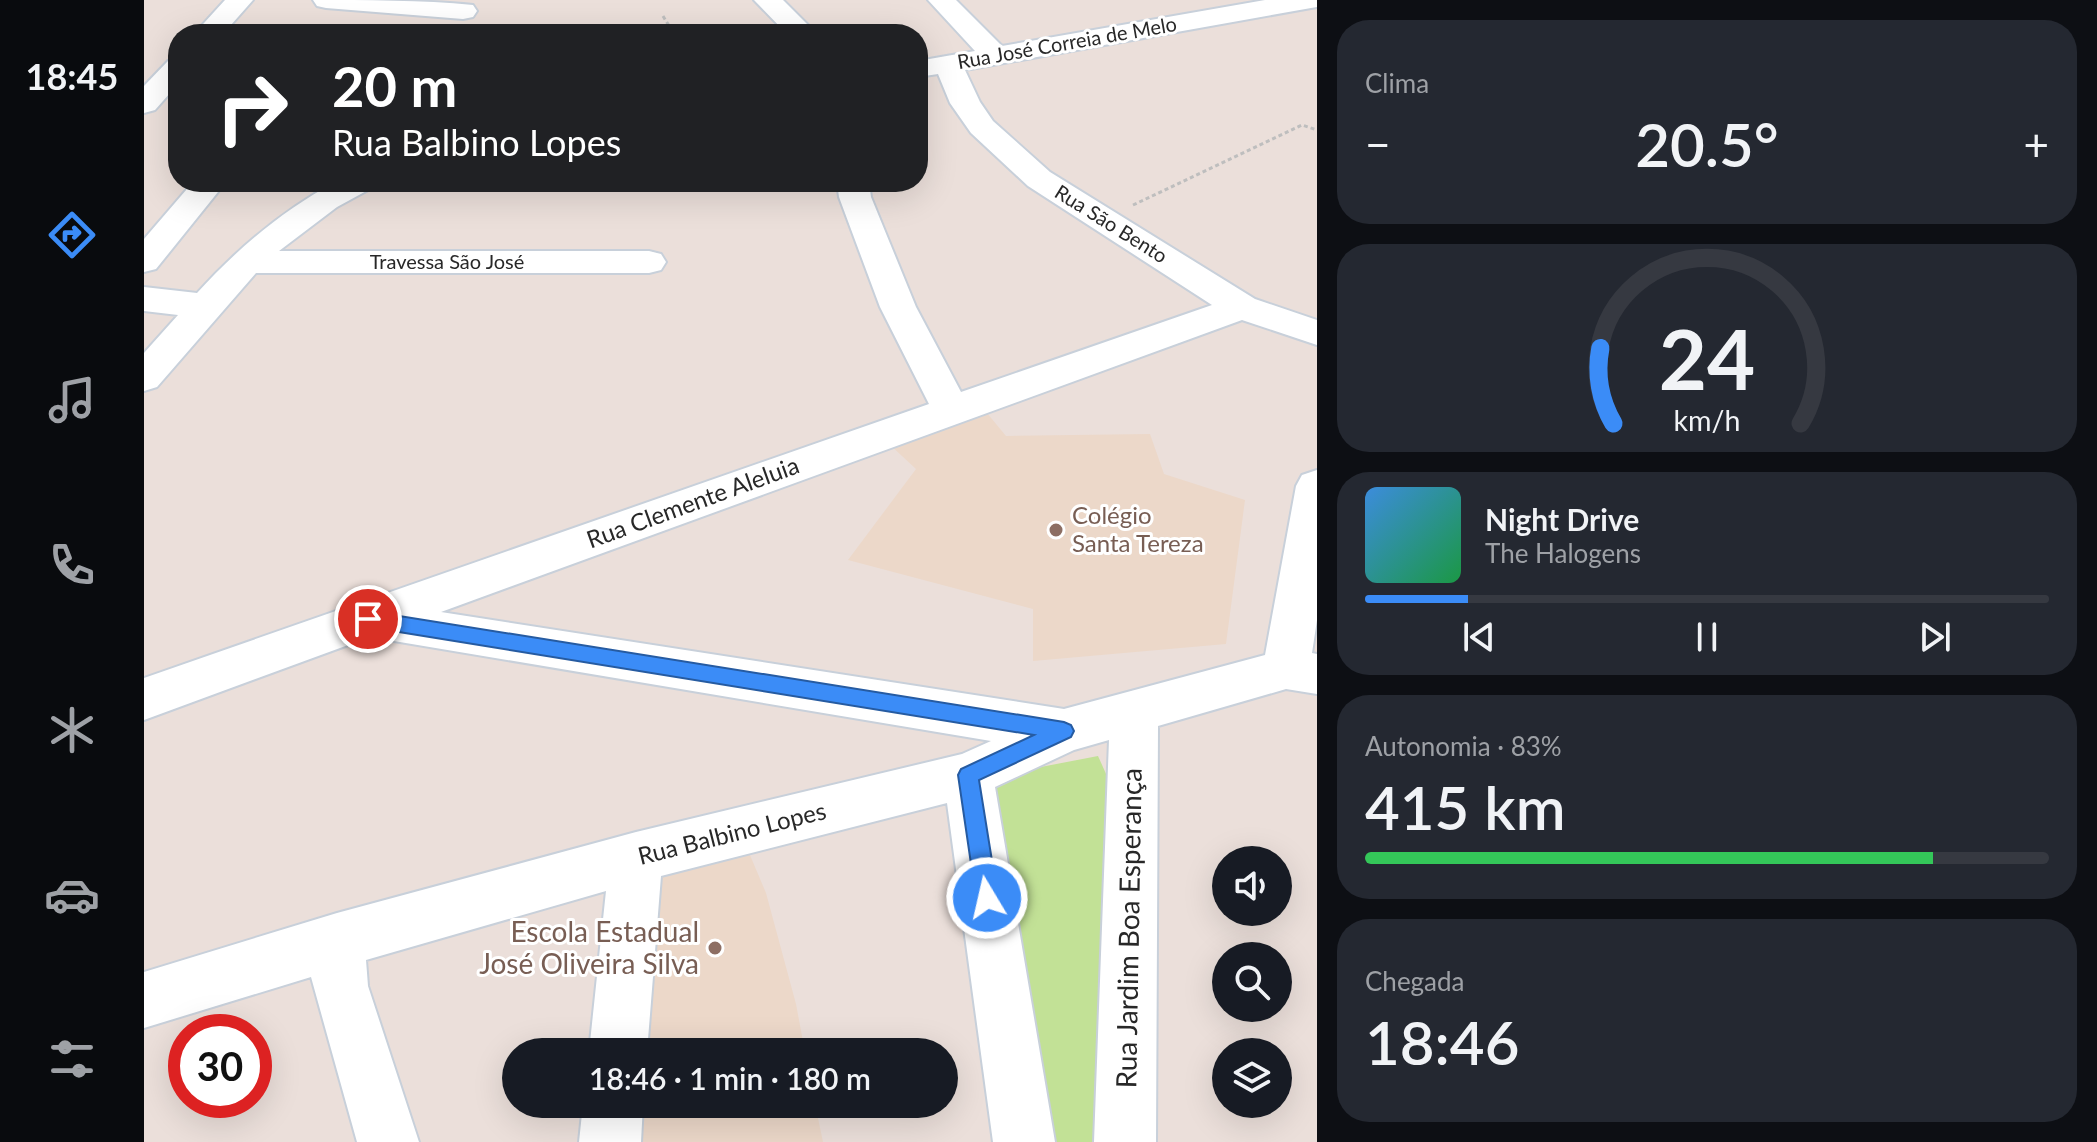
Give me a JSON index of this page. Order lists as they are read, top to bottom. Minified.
{"streets":{"street":["Rua José Correia de Melo","Rua São Bento","Travessa São José","Rua Clemente Aleluia","Rua Balbino Lopes","Rua Jardim Boa Esperança"]},"crossings":[["Rua José Correia de Melo","Rua São Bento"],["Rua São Bento","Rua Clemente Aleluia"],["Rua Balbino Lopes","Rua Jardim Boa Esperança"]],"places":["Colégio Santa Tereza","Escola Estadual José Oliveira Silva"],"page":{"tabs":"18:45","tile":["Clima",["Autonomia · 83%","415 km"],["Chegada","18:46"]],"turn":["20 m","Rua Balbino Lopes"],"heat":["−","20.5°","+"],"song":["Night Drive","The Halogens"],"limit":"30","trip":"18:46 · 1 min · 180 m","gauge":["24","km/h"]}}
